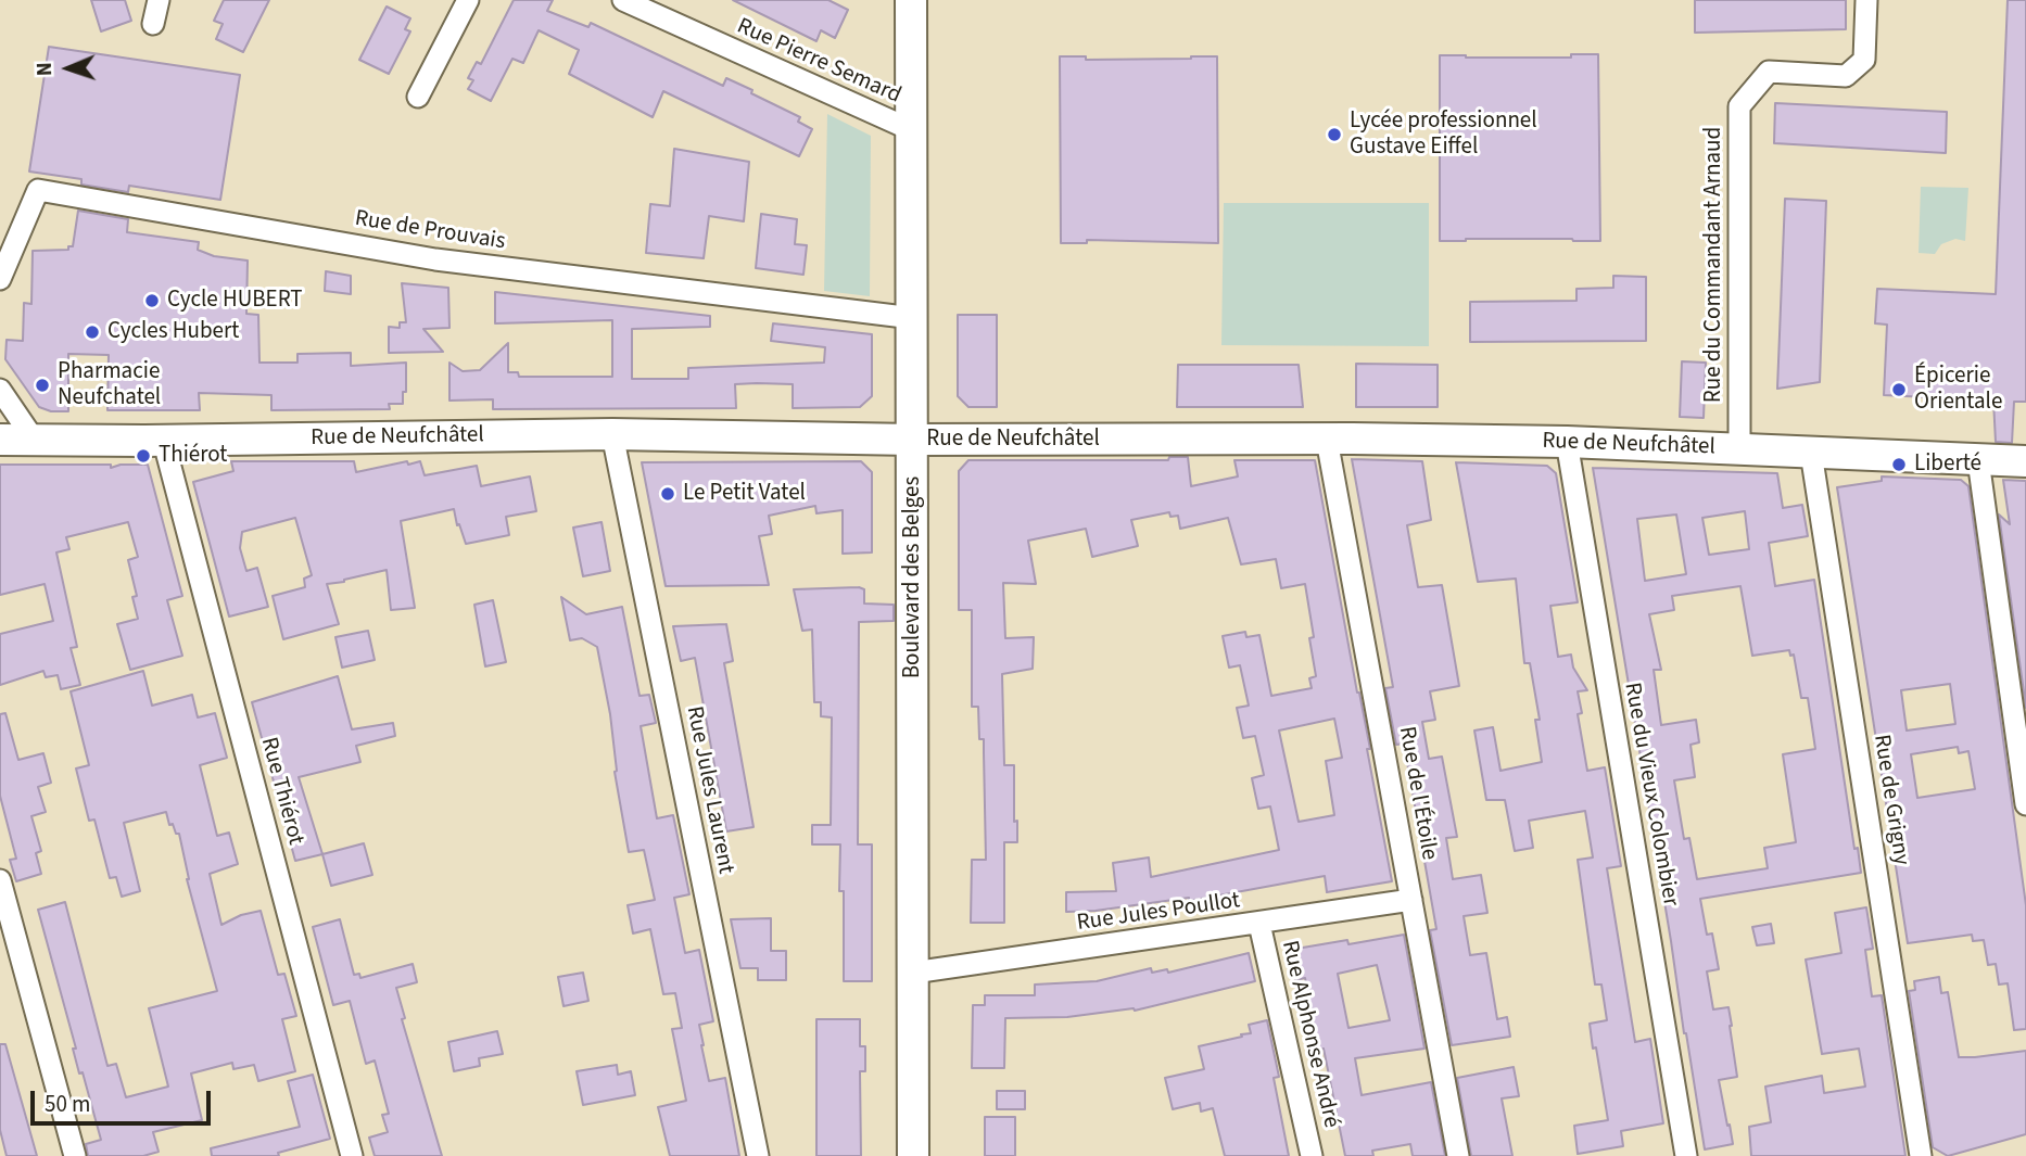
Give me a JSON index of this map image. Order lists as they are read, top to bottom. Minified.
{"streets":{"main road":["Rue de Neufchâtel","Boulevard des Belges"],"street":["Rue Pierre Semard","Rue de Prouvais","Rue du Commandant Arnaud","Rue Jules Laurent","Rue Thiérot","Rue de l'Étoile","Rue du Vieux Colombier","Rue de Grigny","Rue Jules Poullot","Rue Alphonse André"]},"crossings":[["Rue Pierre Semard","Boulevard des Belges"],["Rue de Prouvais","Boulevard des Belges"],["Rue du Commandant Arnaud","Rue de Neufchâtel"],["Rue de Neufchâtel","Boulevard des Belges"],["Rue de Neufchâtel","Rue Jules Laurent"],["Rue de Neufchâtel","Rue Thiérot"],["Rue de Neufchâtel","Rue de l'Étoile"],["Rue de Neufchâtel","Rue du Vieux Colombier"],["Rue de Neufchâtel","Rue de Grigny"],["Boulevard des Belges","Rue Jules Poullot"],["Rue de l'Étoile","Rue Jules Poullot"],["Rue Jules Poullot","Rue Alphonse André"]],"places":["Lycée professionnel Gustave Eiffel","Cycle HUBERT","Cycles Hubert","Pharmacie Neufchatel","Épicerie Orientale","Thiérot","Liberté","Le Petit Vatel"],"scale_bar":"50 m","north":"left"}
